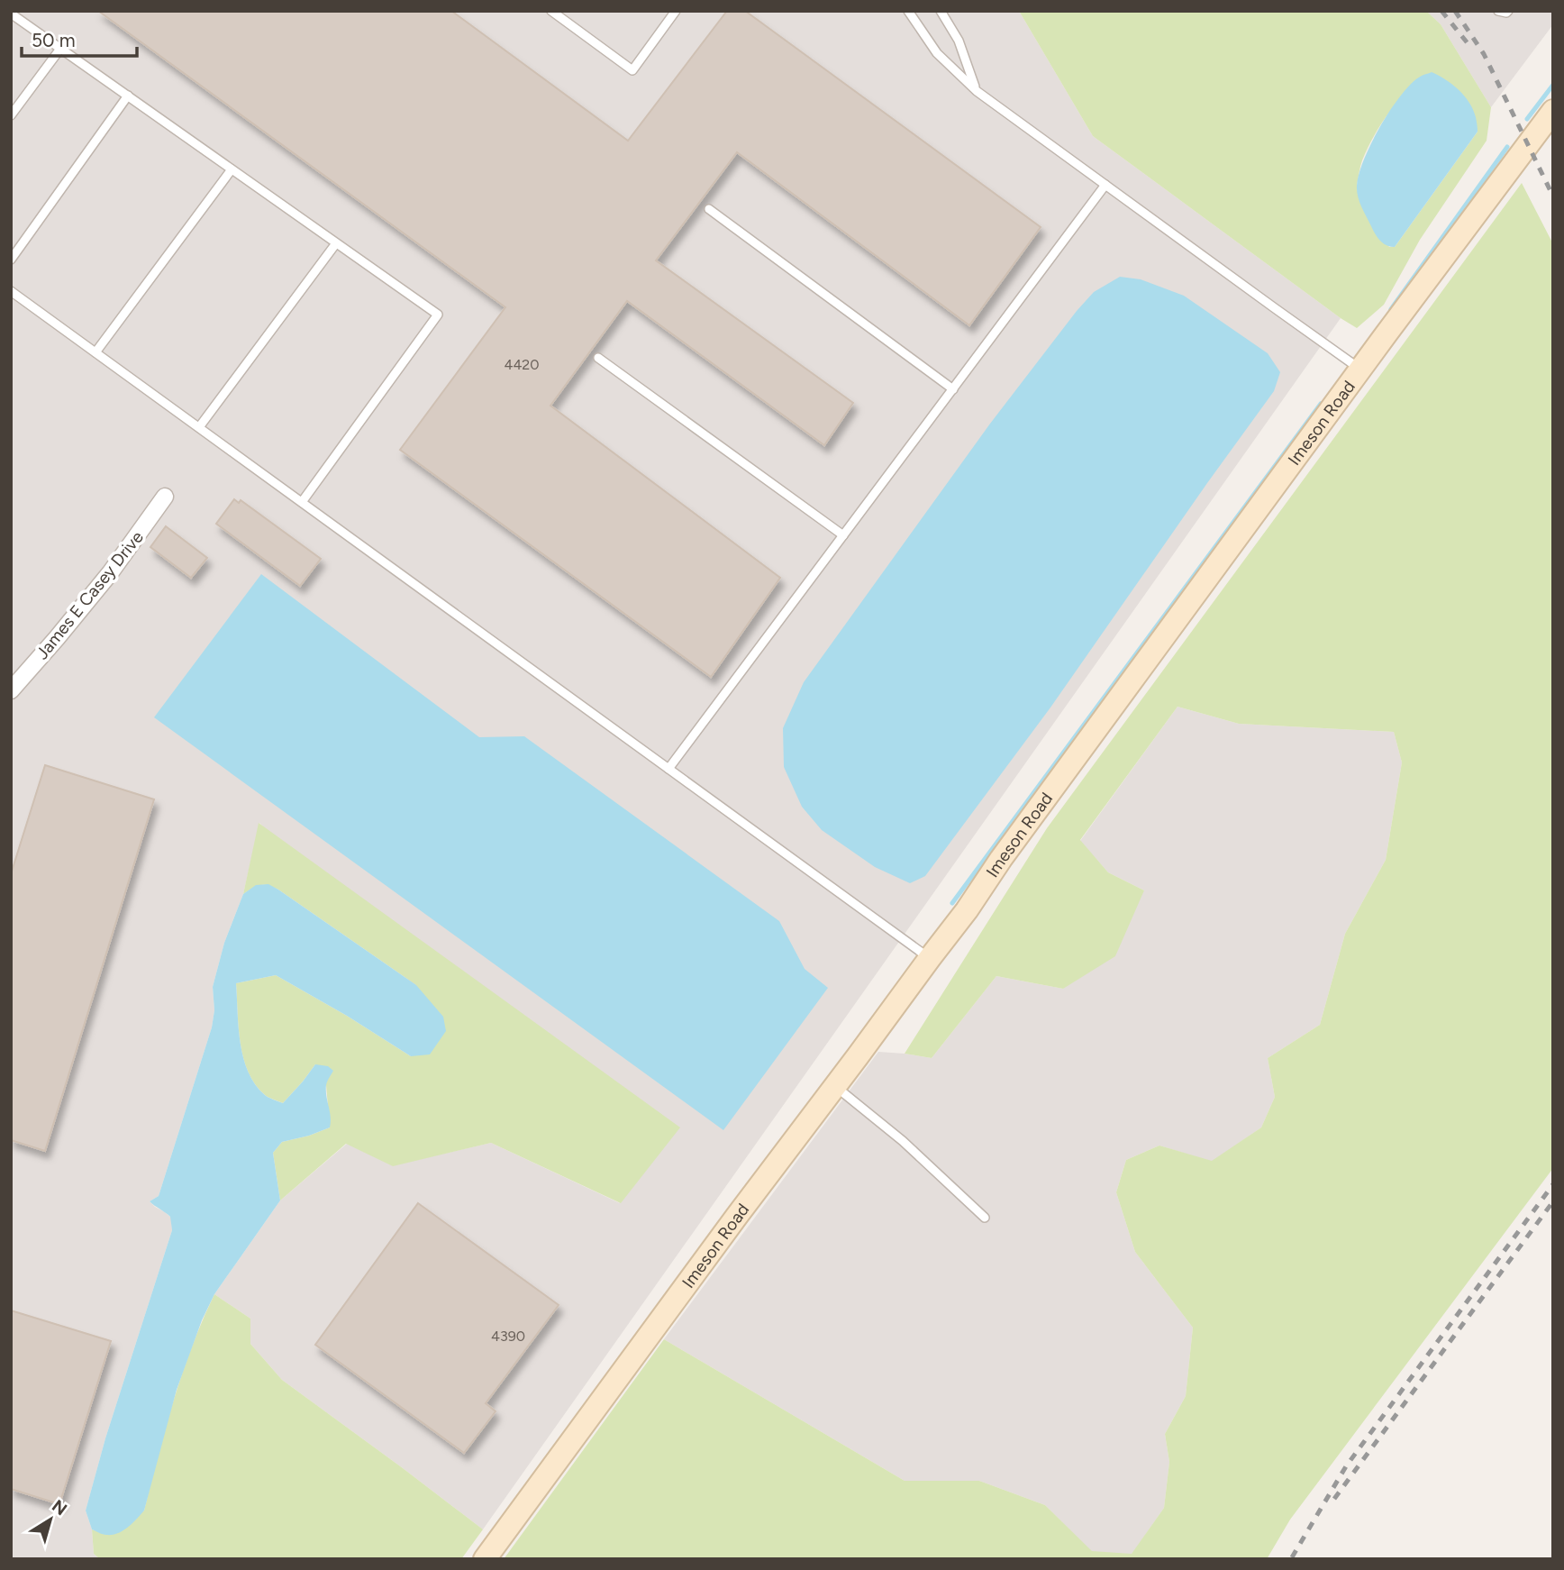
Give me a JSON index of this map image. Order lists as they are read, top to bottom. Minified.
{"streets":{"street":["Imeson Road","James E Casey Drive"]},"house_numbers":["4420","4390"],"scale_bar":"50 m","north":"top right"}
